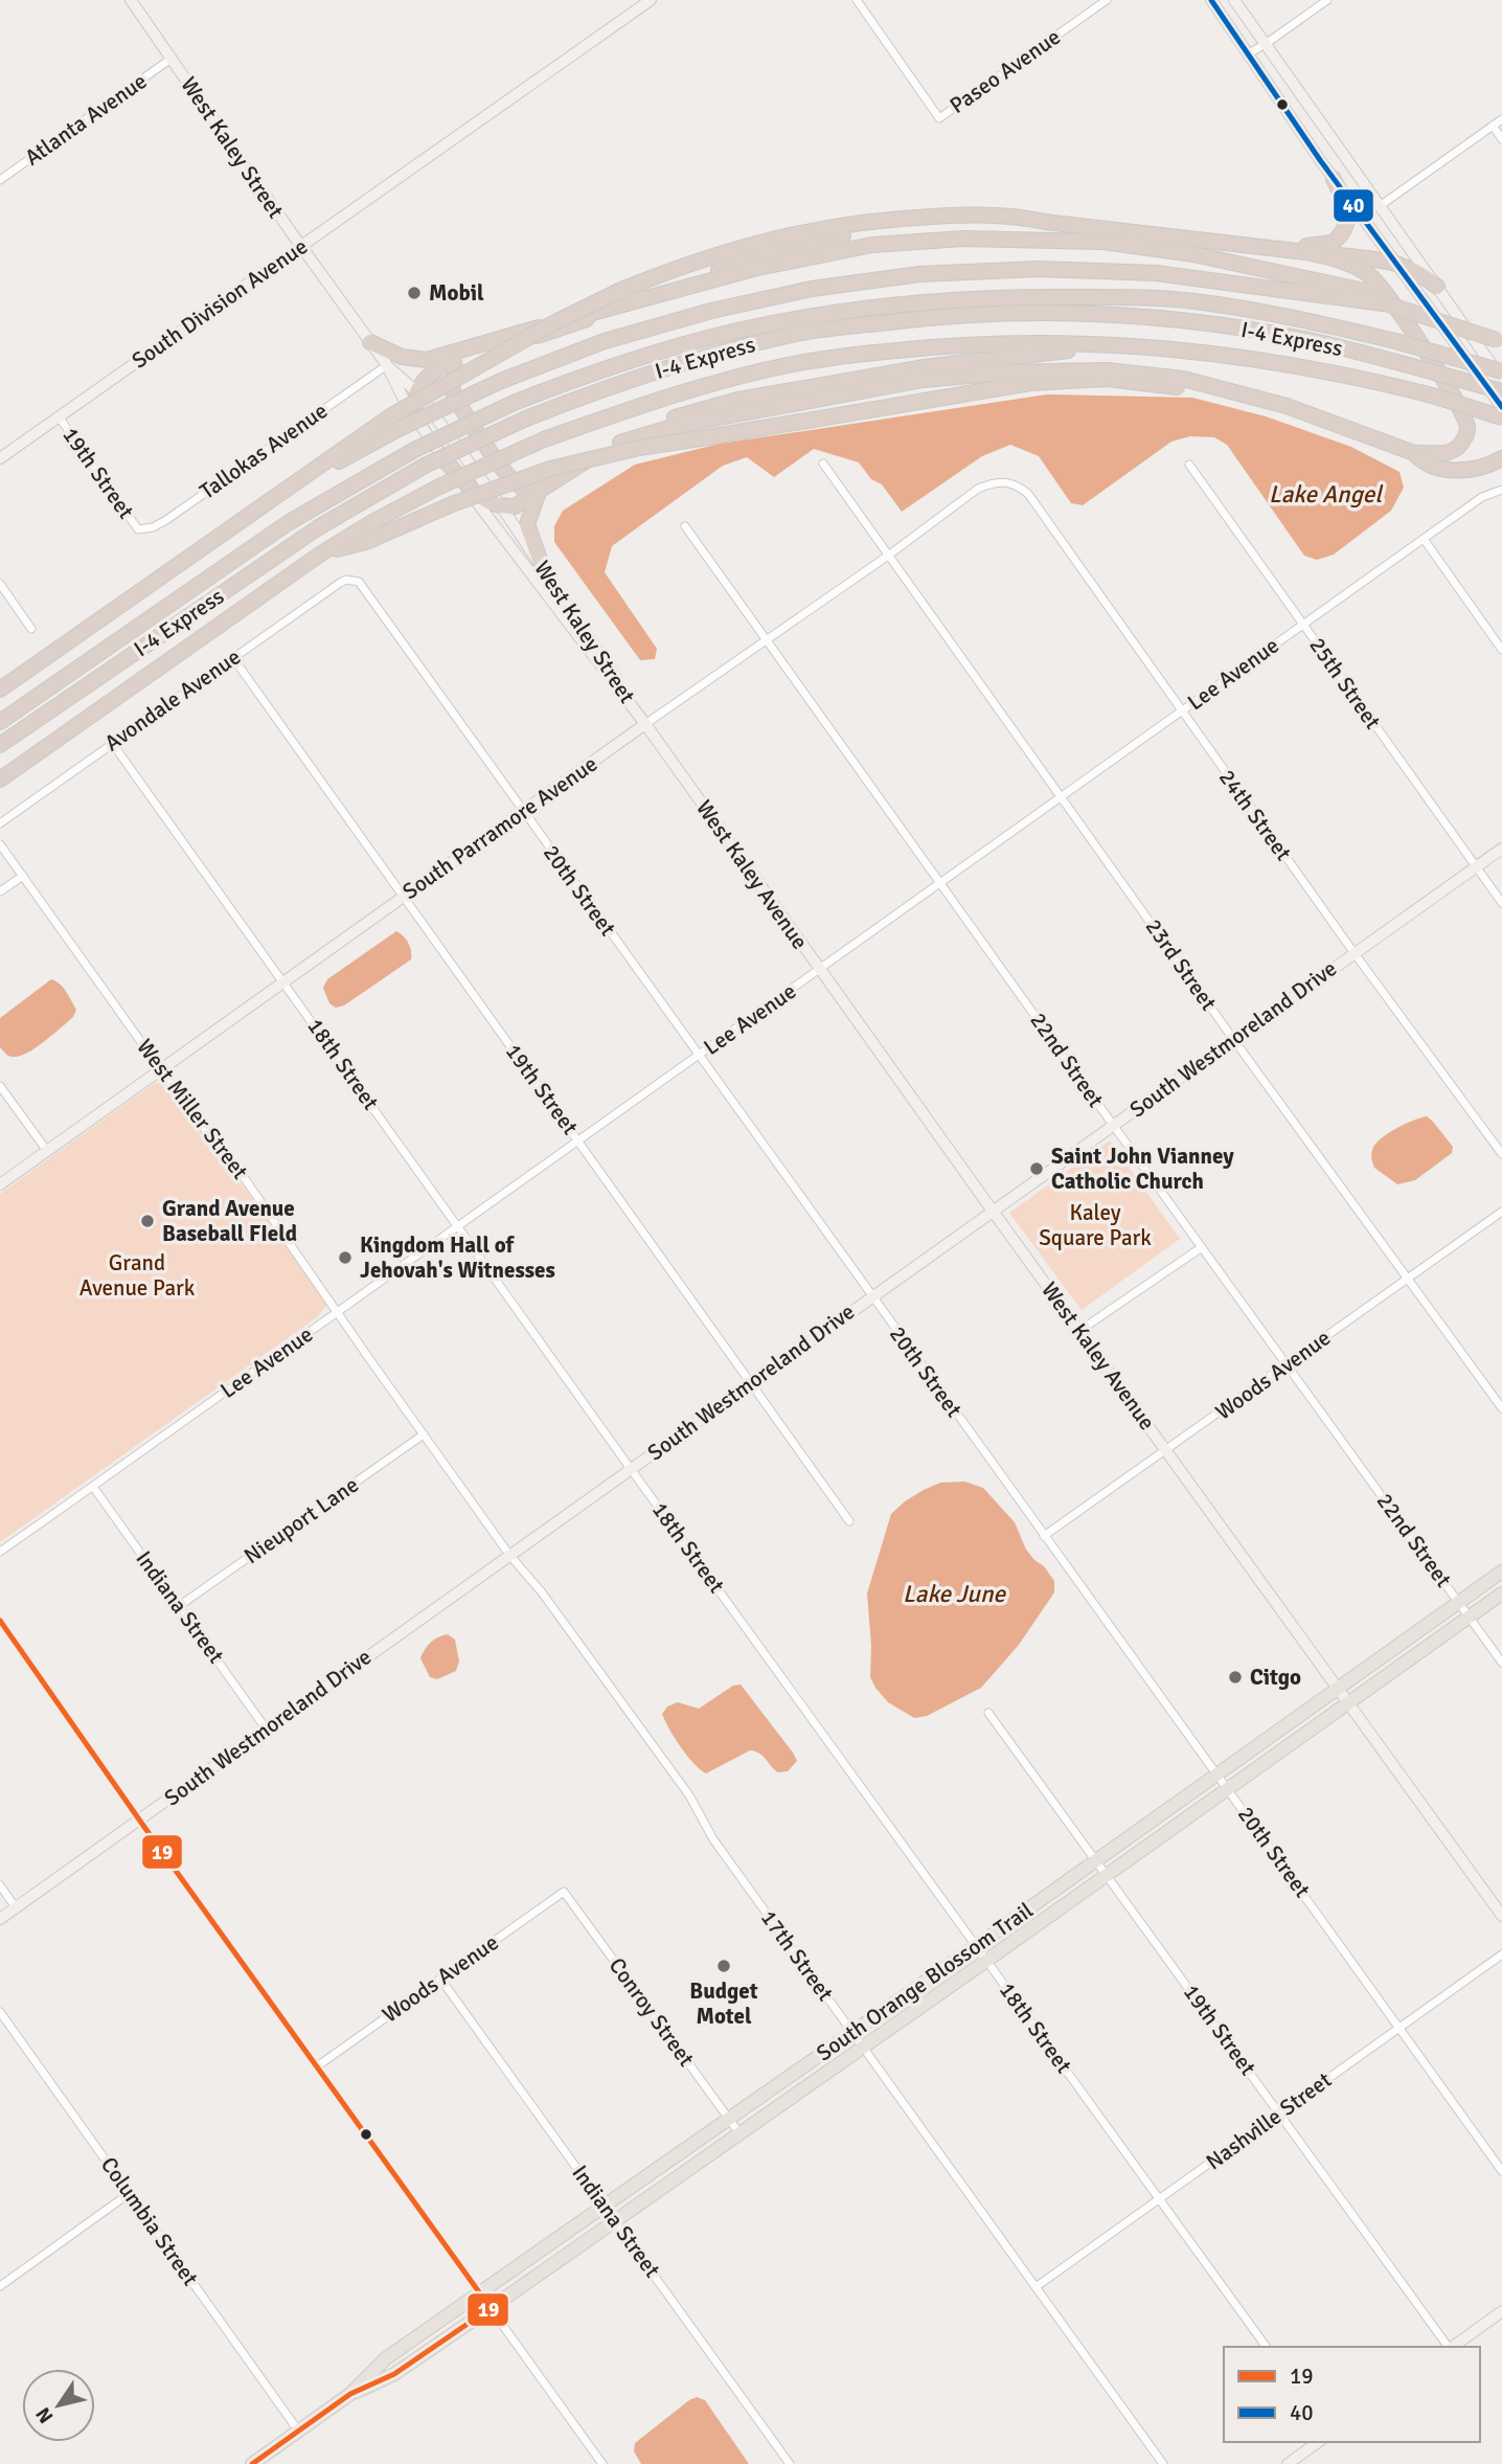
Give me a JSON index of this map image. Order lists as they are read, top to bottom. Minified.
{"streets":{"highway":["I-4 Express"],"main road":["South Orange Blossom Trail"],"street":["Paseo Avenue","Atlanta Avenue","West Kaley Street","South Division Avenue","Tallokas Avenue","19th Street","Lee Avenue","25th Street","Avondale Avenue","24th Street","South Parramore Avenue","West Kaley Avenue","20th Street","23rd Street","South Westmoreland Drive","22nd Street","18th Street","West Miller Street","Woods Avenue","Nieuport Lane","Indiana Street","17th Street","Conroy Street","Nashville Street","Columbia Street"]},"crossings":[["Atlanta Avenue","West Kaley Street"],["West Kaley Street","South Division Avenue"],["West Kaley Street","Tallokas Avenue"],["West Kaley Street","South Parramore Avenue"],["West Kaley Street","West Kaley Avenue"],["South Division Avenue","19th Street"],["Tallokas Avenue","19th Street"],["19th Street","Lee Avenue"],["19th Street","Avondale Avenue"],["19th Street","South Parramore Avenue"],["19th Street","South Westmoreland Drive"],["19th Street","South Orange Blossom Trail"],["19th Street","Nashville Street"],["Lee Avenue","25th Street"],["Lee Avenue","24th Street"],["Lee Avenue","West Kaley Avenue"],["Lee Avenue","20th Street"],["Lee Avenue","23rd Street"],["Lee Avenue","22nd Street"],["Lee Avenue","18th Street"],["Lee Avenue","West Miller Street"],["Lee Avenue","Indiana Street"],["25th Street","South Westmoreland Drive"],["Avondale Avenue","20th Street"],["Avondale Avenue","18th Street"],["24th Street","South Parramore Avenue"],["24th Street","South Westmoreland Drive"],["South Parramore Avenue","West Kaley Avenue"],["South Parramore Avenue","20th Street"],["South Parramore Avenue","23rd Street"],["South Parramore Avenue","22nd Street"],["South Parramore Avenue","18th Street"],["South Parramore Avenue","West Miller Street"],["West Kaley Avenue","South Westmoreland Drive"],["West Kaley Avenue","Woods Avenue"],["West Kaley Avenue","South Orange Blossom Trail"],["20th Street","South Westmoreland Drive"],["20th Street","Woods Avenue"],["20th Street","South Orange Blossom Trail"],["20th Street","Nashville Street"],["23rd Street","South Westmoreland Drive"],["23rd Street","Woods Avenue"],["South Westmoreland Drive","22nd Street"],["South Westmoreland Drive","18th Street"],["South Westmoreland Drive","West Miller Street"],["South Westmoreland Drive","Indiana Street"],["South Westmoreland Drive","17th Street"],["22nd Street","Woods Avenue"],["22nd Street","South Orange Blossom Trail"],["18th Street","South Orange Blossom Trail"],["18th Street","Nashville Street"],["West Miller Street","Nieuport Lane"],["West Miller Street","17th Street"],["Woods Avenue","Indiana Street"],["Woods Avenue","Conroy Street"],["Nieuport Lane","Indiana Street"],["Indiana Street","South Orange Blossom Trail"],["17th Street","South Orange Blossom Trail"],["17th Street","Nashville Street"],["South Orange Blossom Trail","Conroy Street"],["South Orange Blossom Trail","Columbia Street"]],"water":["Lake Angel","Lake June"],"parks":["Kaley Square Park","Grand Avenue Park"],"places":["Mobil","Saint John Vianney Catholic Church","Grand Avenue Baseball FIeld","Kingdom Hall of Jehovah's Witnesses","Citgo","Budget Motel"],"lines":["transit line 40","transit line 19"],"legend":["19","40"],"north":"bottom left"}
